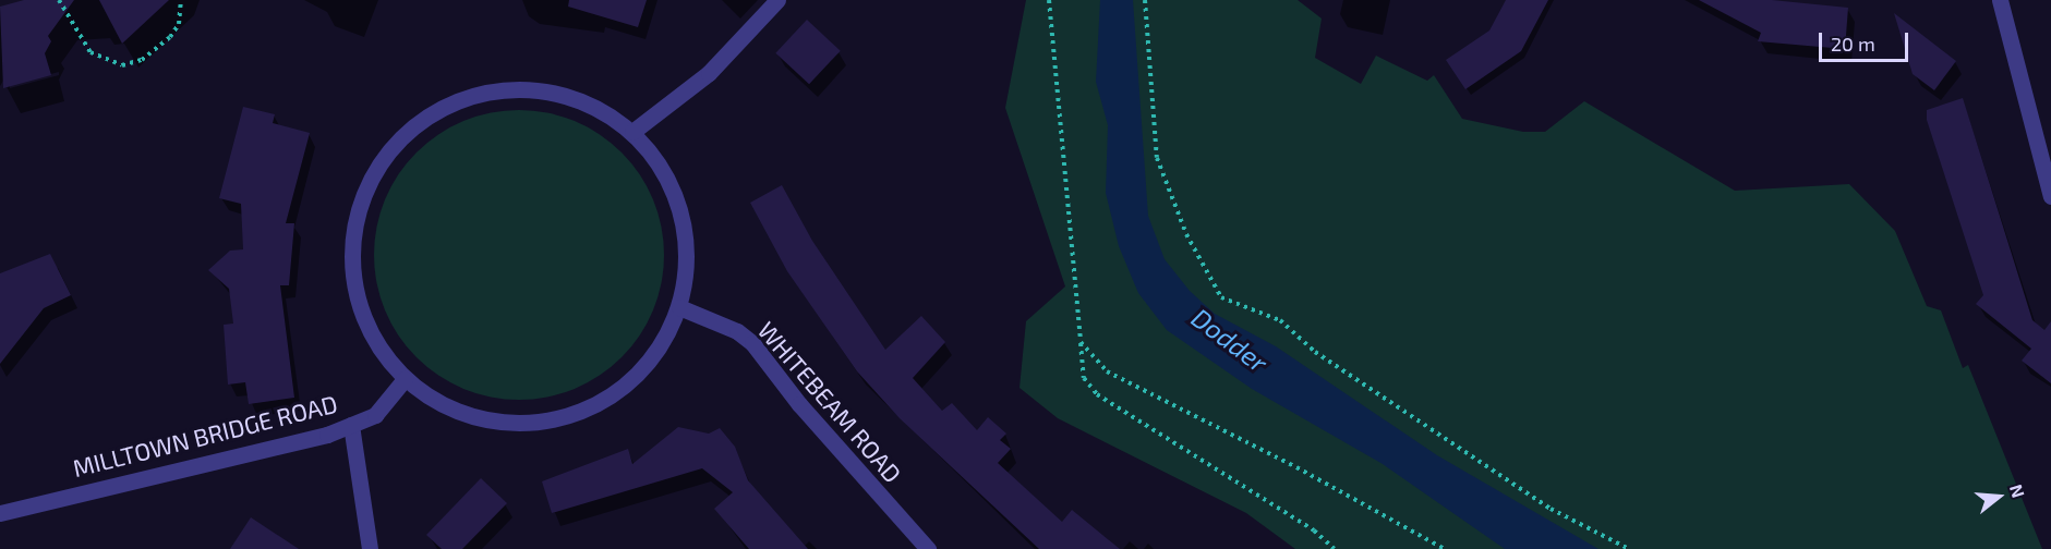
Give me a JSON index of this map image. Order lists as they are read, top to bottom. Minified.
{"streets":{"street":["WHITEBEAM ROAD","MILLTOWN BRIDGE ROAD"]},"water":["Dodder"],"scale_bar":"20 m","north":"right"}
